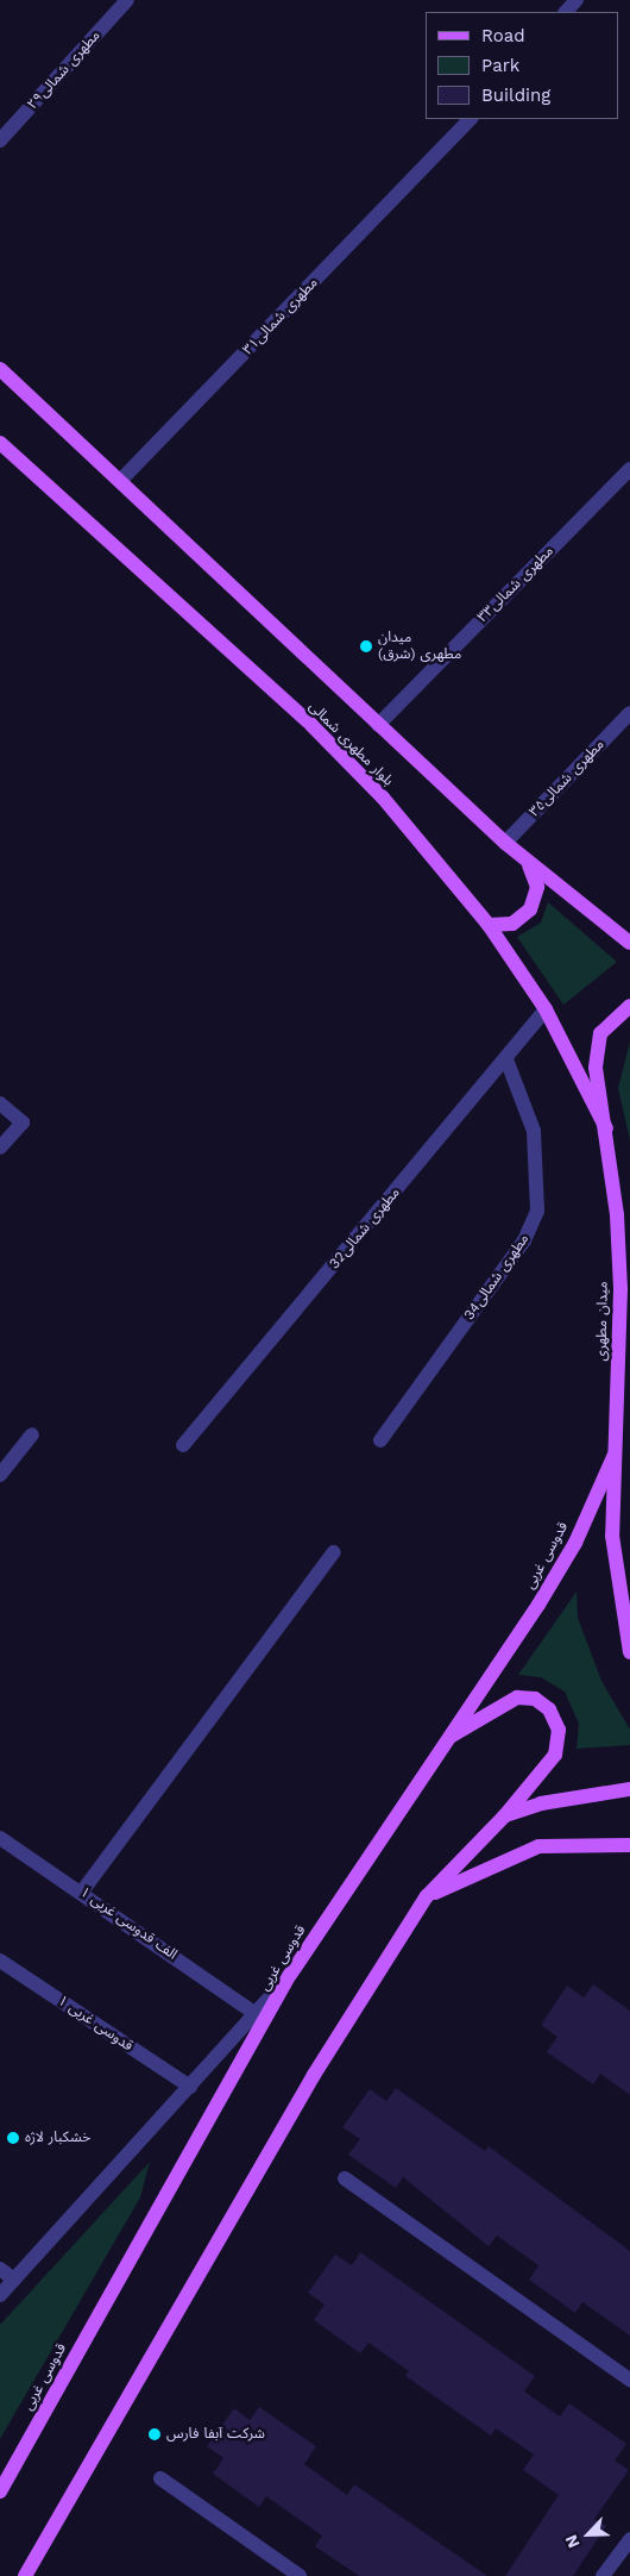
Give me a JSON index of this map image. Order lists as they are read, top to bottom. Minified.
{"streets":{"main road":["بلوار مطهرى شمالى","میدان مطهری","قدوسی غربی"],"street":["مطهرى شمالى۲۹","مطهرى شمالى۳۱","مطهرى شمالى۳۳","مطهرى شمالى۳۵","32مطهرى شمالى","34مطهرى شمالى","۱ الف قدوسی غربی","۱ قدوسی غربی"]},"crossings":[["مطهرى شمالى۳۱","بلوار مطهرى شمالى"],["مطهرى شمالى۳۳","بلوار مطهرى شمالى"],["بلوار مطهرى شمالى","مطهرى شمالى۳۵"],["بلوار مطهرى شمالى","32مطهرى شمالى"],["بلوار مطهرى شمالى","میدان مطهری"],["32مطهرى شمالى","34مطهرى شمالى"],["میدان مطهری","قدوسی غربی"]],"places":["میدان مطهری (شرق)","خشکبار لاژه","شرکت آبفا فارس"],"legend":["Road","Park","Building"],"north":"bottom left"}
